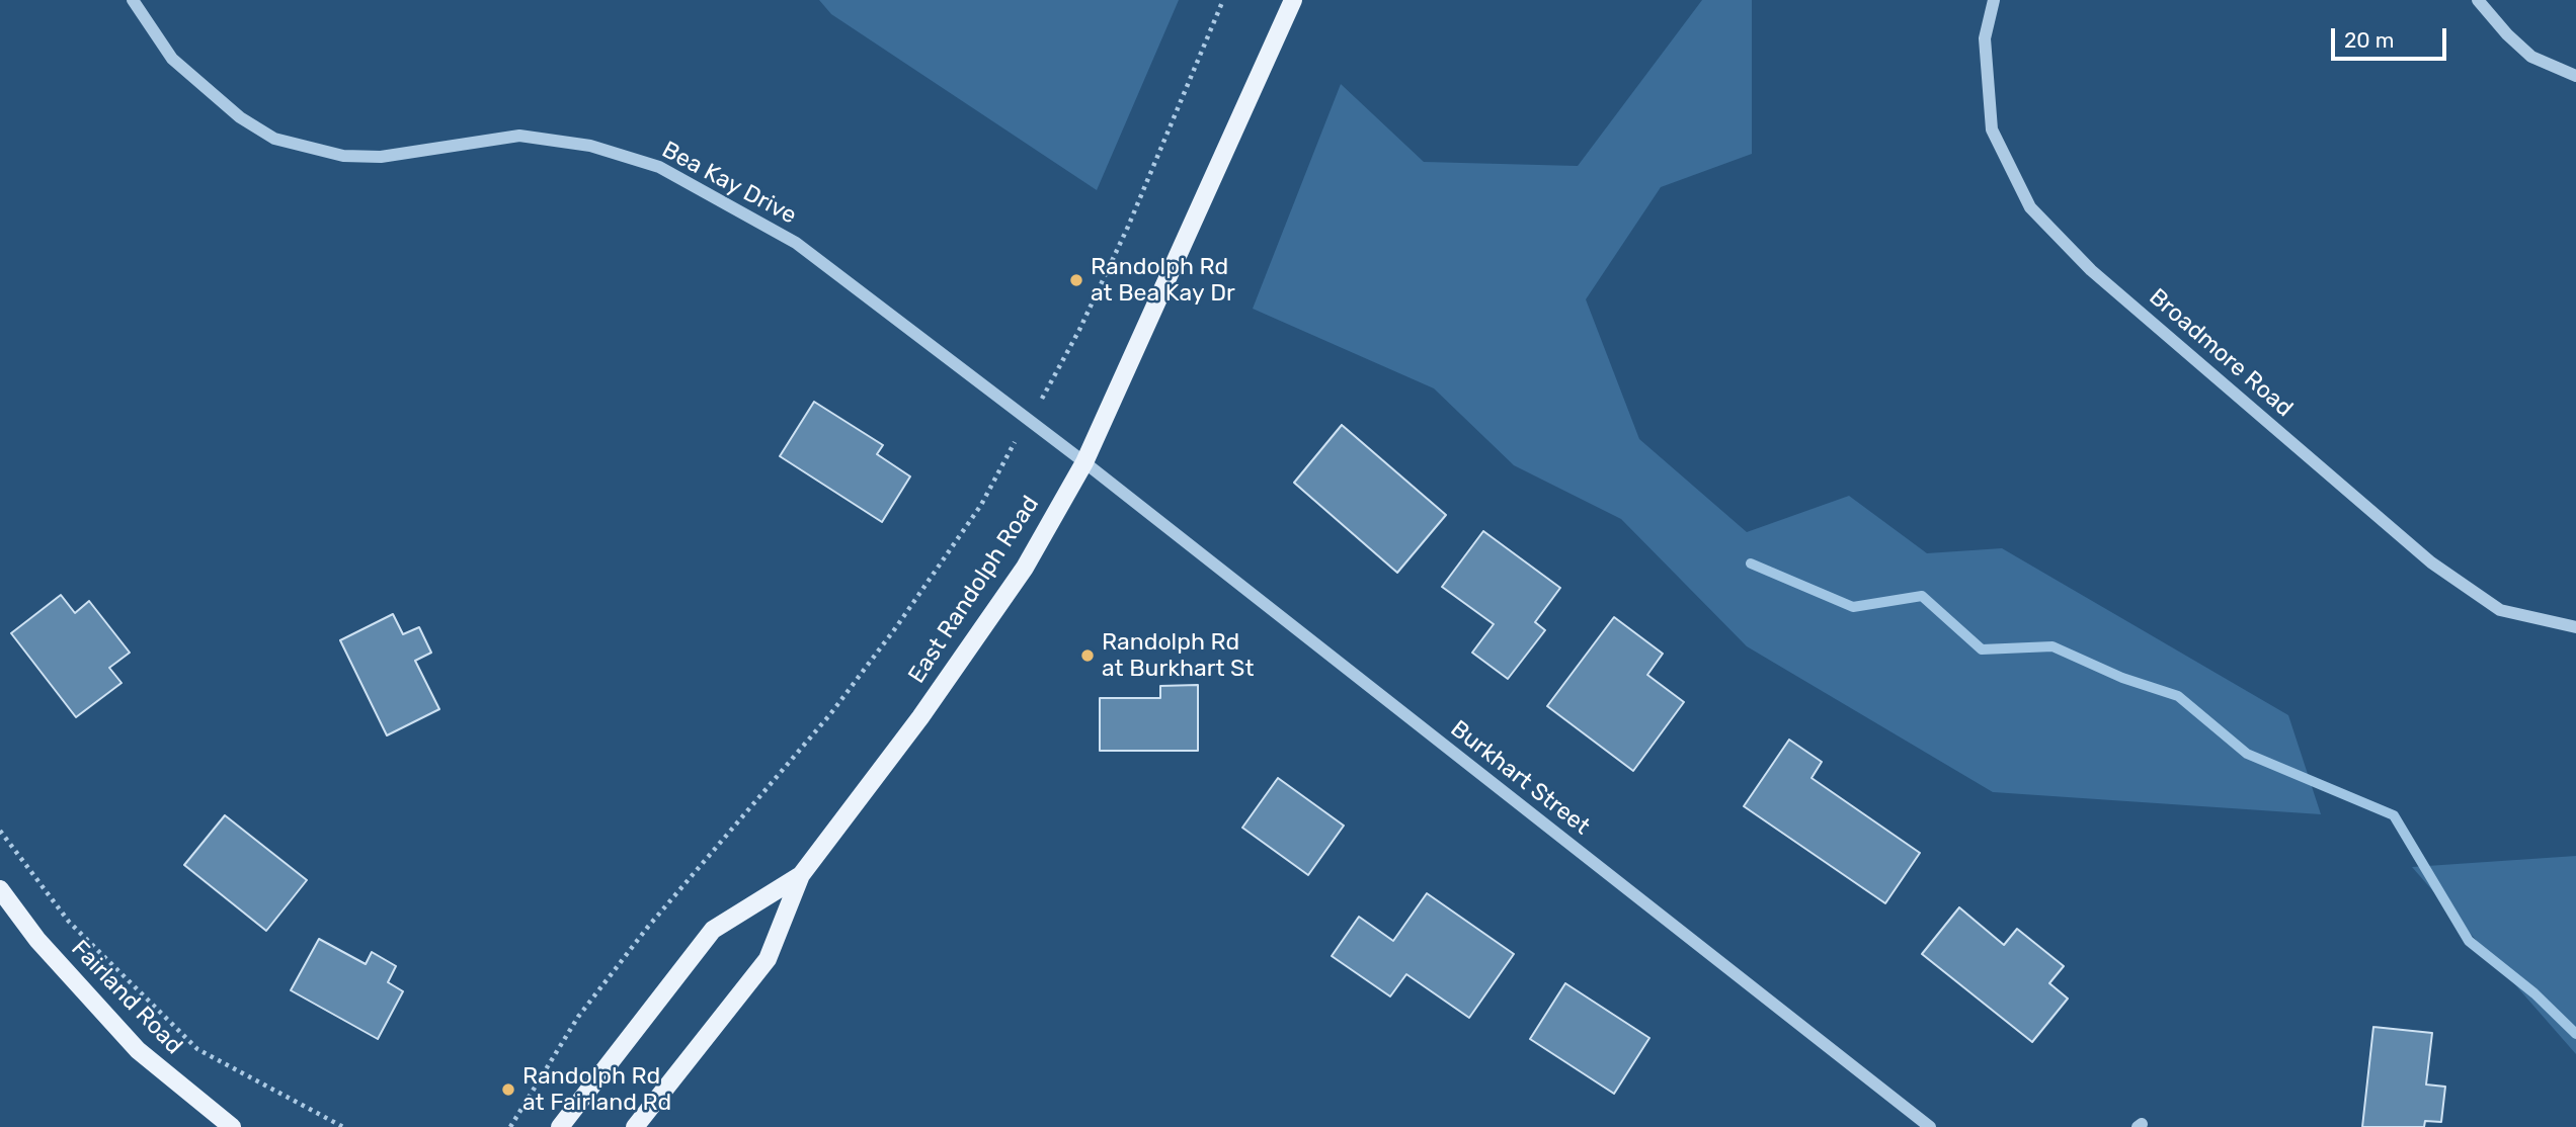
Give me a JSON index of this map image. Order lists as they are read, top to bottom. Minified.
{"streets":{"main road":["East Randolph Road","Fairland Road"],"street":["Bea Kay Drive","Broadmore Road","Burkhart Street"]},"crossings":[["Bea Kay Drive","East Randolph Road"],["Bea Kay Drive","Burkhart Street"],["East Randolph Road","Burkhart Street"]],"places":["Randolph Rd at Bea Kay Dr","Randolph Rd at Burkhart St","Randolph Rd at Fairland Rd"],"scale_bar":"20 m"}
